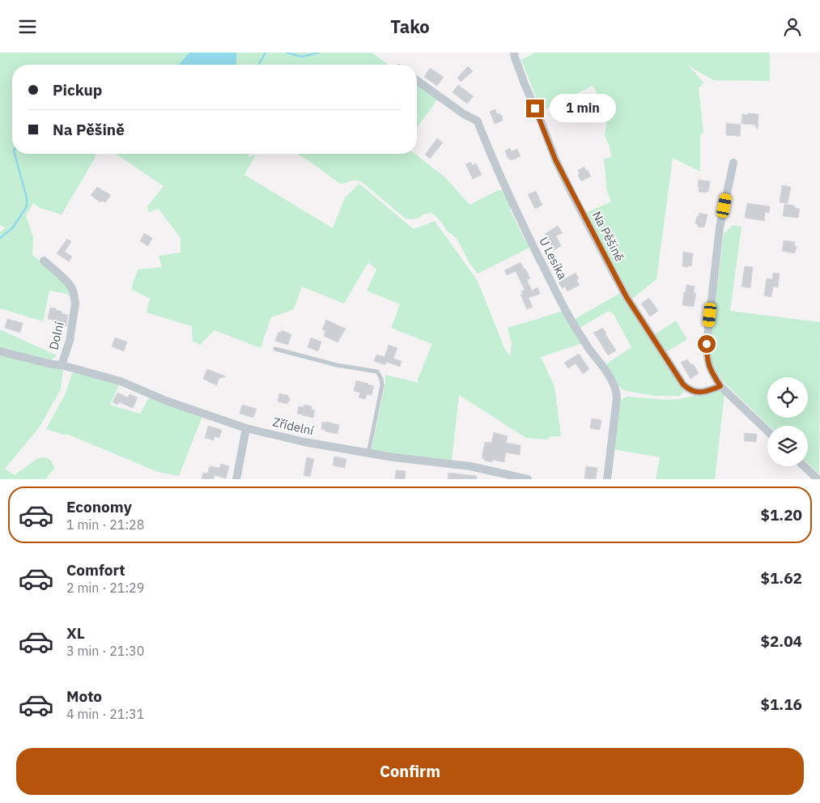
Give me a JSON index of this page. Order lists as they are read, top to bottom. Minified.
{"streets":{"street":["Na Pěšině","U Lesíka","Dolní","Zřídelní"]},"crossings":[["Dolní","Zřídelní"]],"page":{"header":"Tako","banner":["Pickup","Na Pěšině"],"bubble":"1 min","list":[{"name":"Economy","note":"1 min · 21:28","value":"$1.20"},{"name":"Comfort","note":"2 min · 21:29","value":"$1.62"},{"name":"XL","note":"3 min · 21:30","value":"$2.04"},{"name":"Moto","note":"4 min · 21:31","value":"$1.16"}],"buttons":"Confirm"}}
